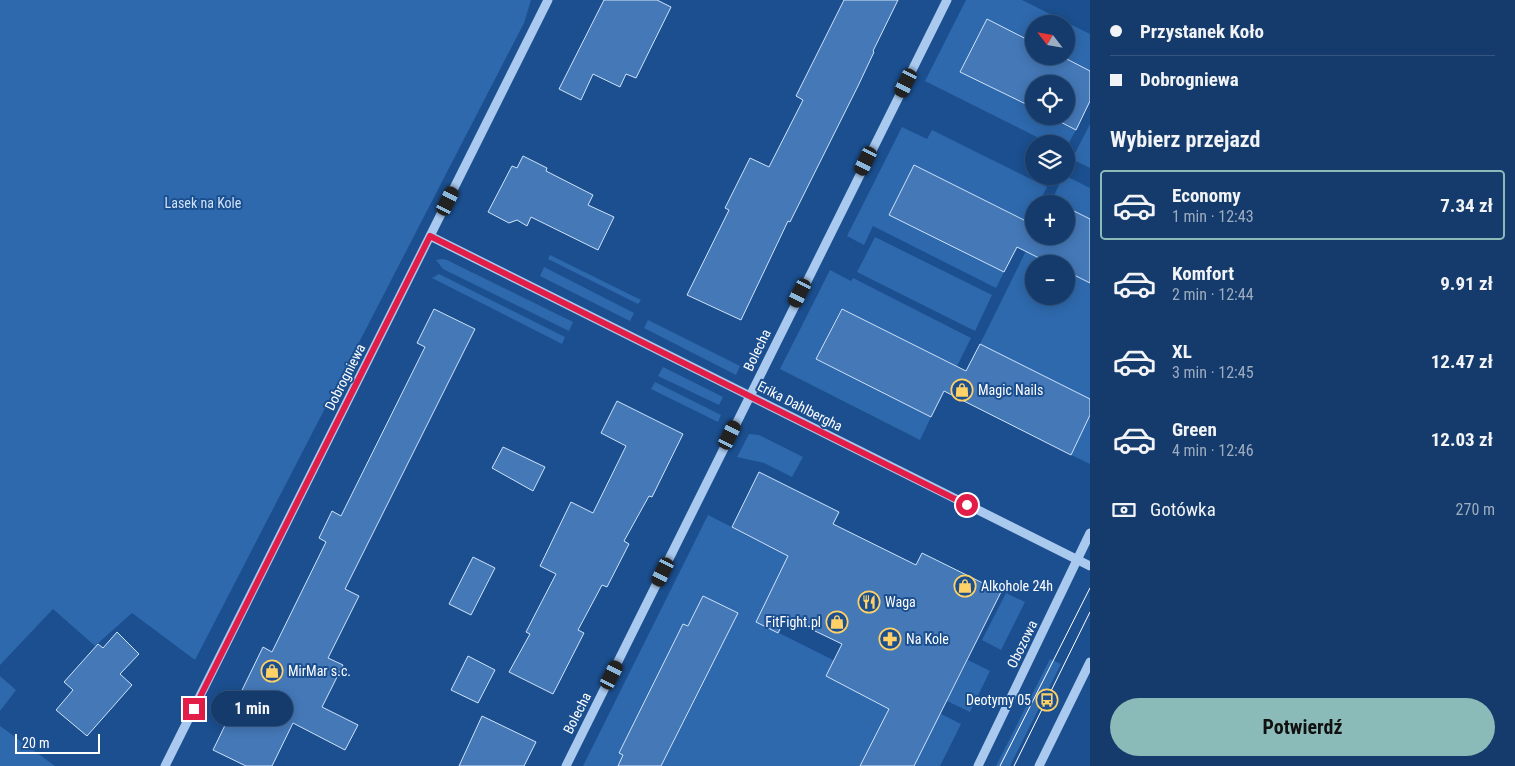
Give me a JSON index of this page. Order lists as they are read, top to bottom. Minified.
{"streets":{"street":["Bolecha","Dobrogniewa","Erika Dahlbergha","Obozowa"]},"crossings":[["Bolecha","Erika Dahlbergha"],["Dobrogniewa","Erika Dahlbergha"],["Erika Dahlbergha","Obozowa"]],"parks":["Lasek na Kole"],"places":{"shop":["Magic Nails","Alkohole 24h","FitFight.pl","MirMar s.c."],"restaurant":["Waga"],"pharmacy":["Na Kole"],"bus stop":["Deotymy 05"]},"scale_bar":"20 m","north":"top left","page":{"banner":["Przystanek Koło","Dobrogniewa"],"map_buttons":["+","−"],"heading":"Wybierz przejazd","list":[{"name":"Economy","note":"1 min · 12:43","value":"7.34 zł"},{"name":"Komfort","note":"2 min · 12:44","value":"9.91 zł"},{"name":"XL","note":"3 min · 12:45","value":"12.47 zł"},{"name":"Green","note":"4 min · 12:46","value":"12.03 zł"}],"pay":["Gotówka","270 m"],"buttons":"Potwierdź","bubble":"1 min","scale":"20 m"}}
